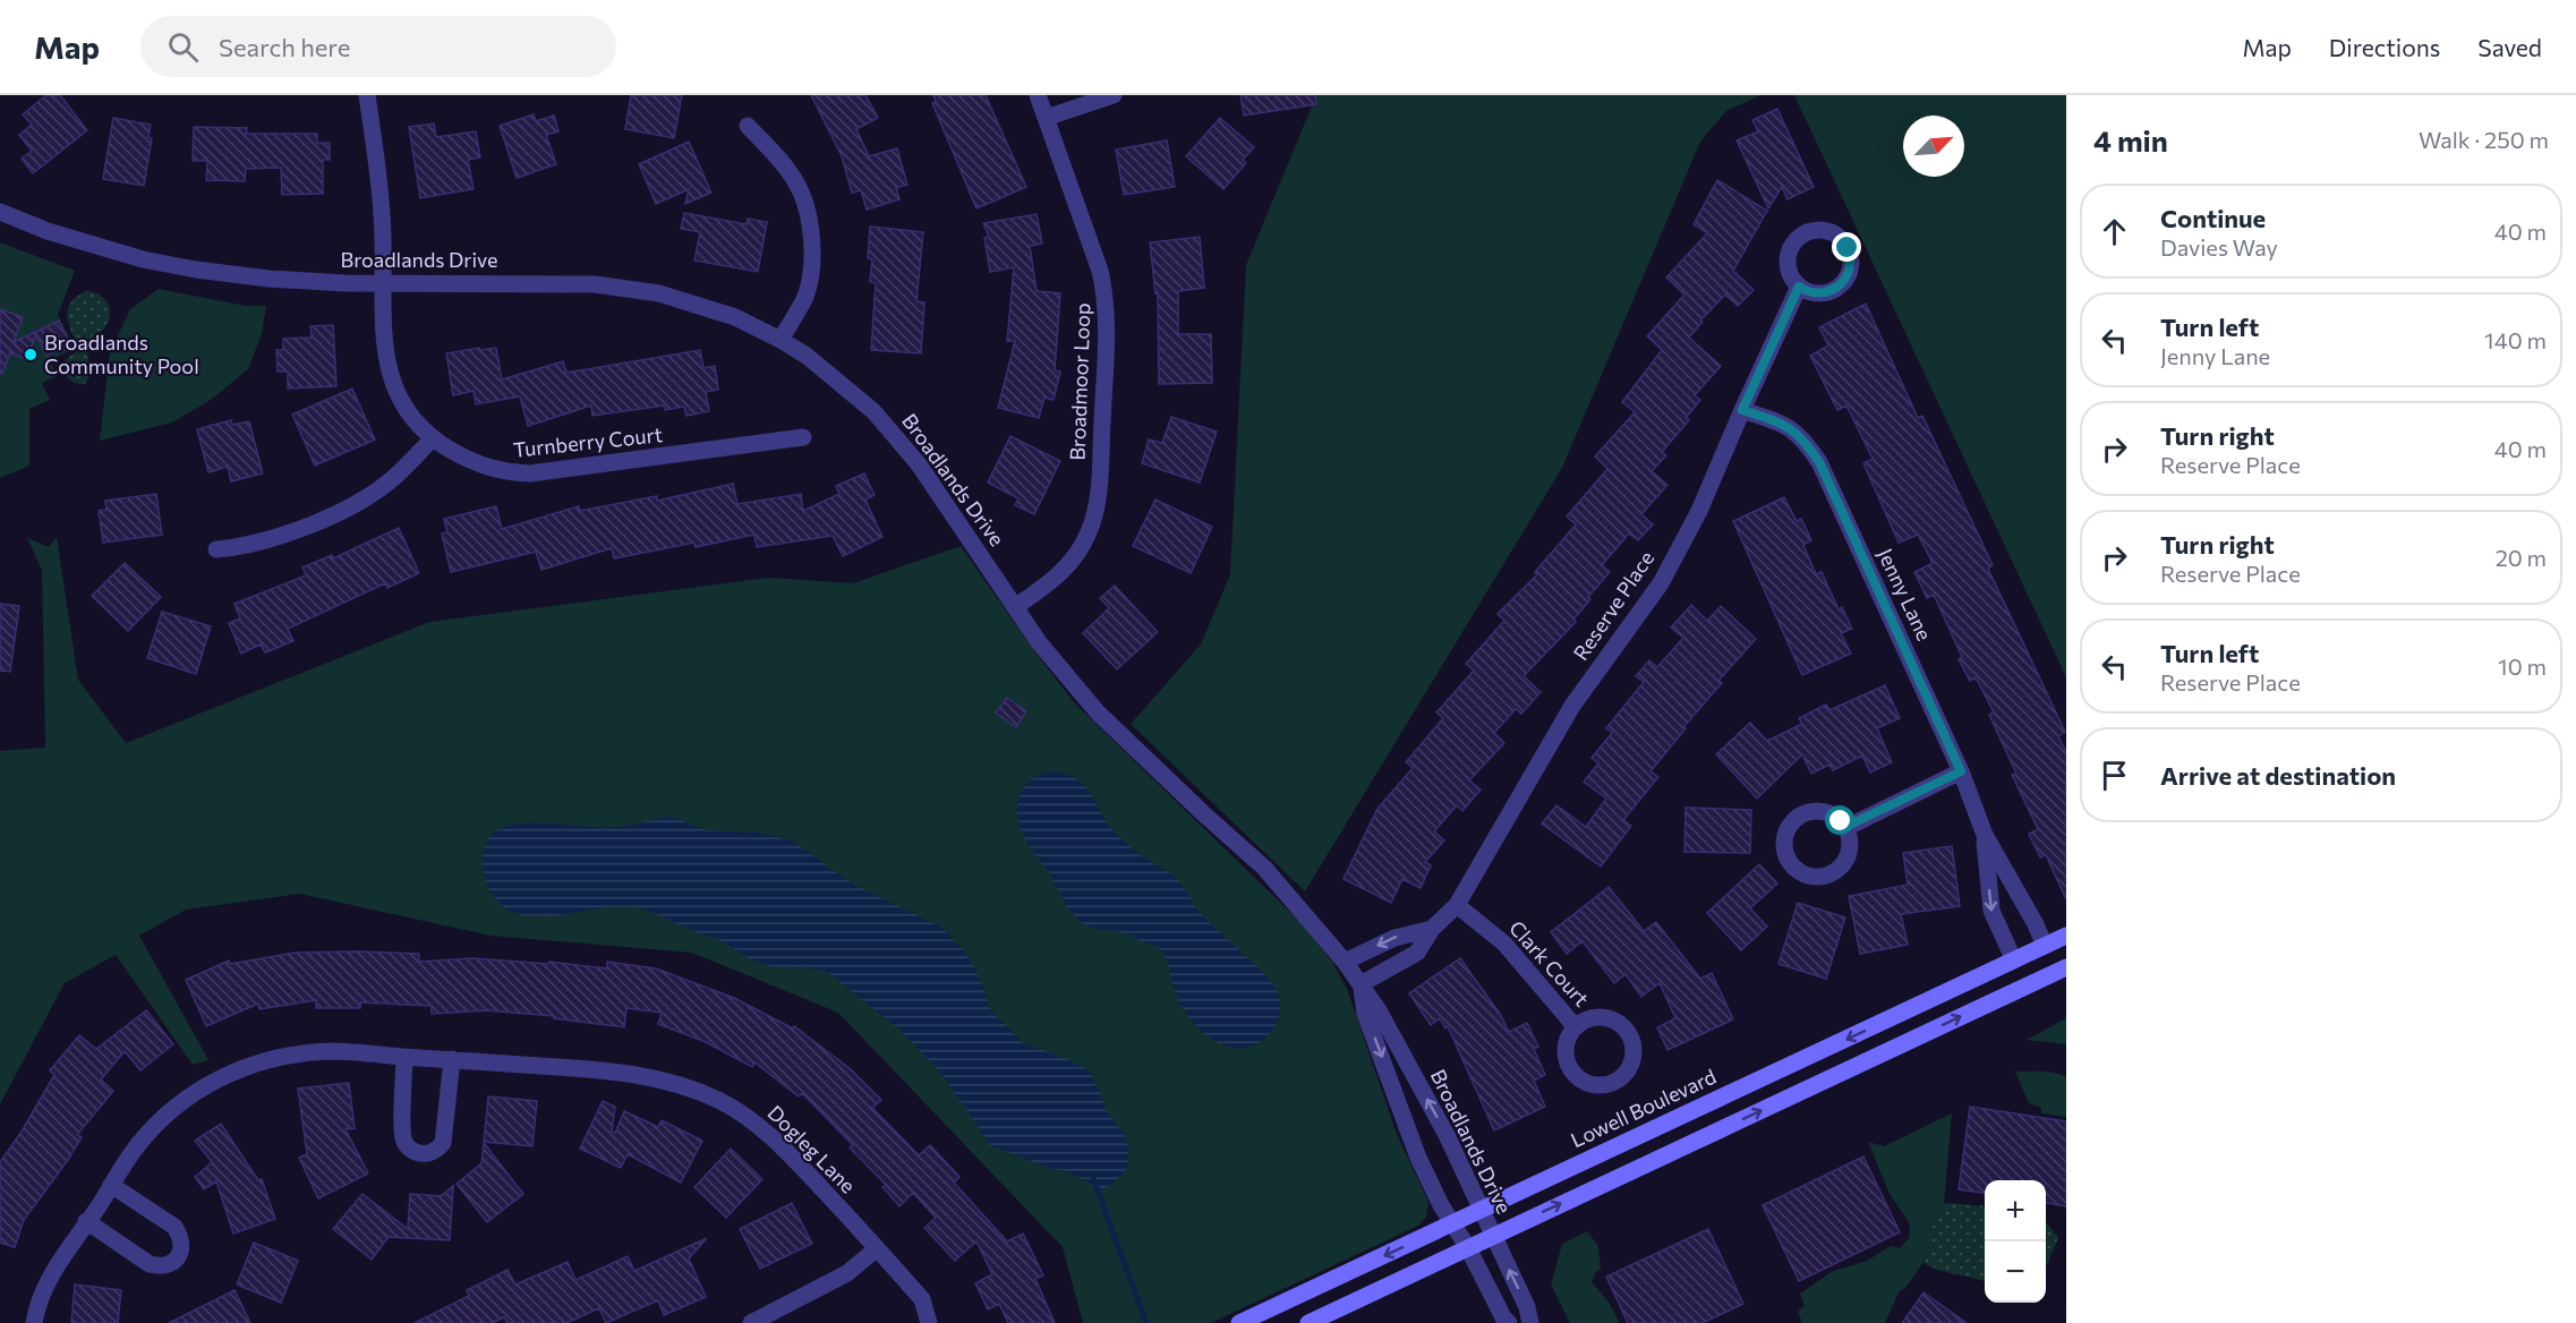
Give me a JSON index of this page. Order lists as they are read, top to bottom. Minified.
{"streets":{"main road":["Lowell Boulevard"],"street":["Broadlands Drive","Broadmoor Loop","Turnberry Court","Jenny Lane","Reserve Place","Clark Court","Dogleg Lane"]},"crossings":[["Broadlands Drive","Broadmoor Loop"],["Broadlands Drive","Turnberry Court"],["Broadlands Drive","Reserve Place"],["Broadlands Drive","Lowell Boulevard"],["Jenny Lane","Reserve Place"],["Jenny Lane","Lowell Boulevard"],["Reserve Place","Clark Court"]],"places":["Broadlands Community Pool"],"north":"top right","page":{"header":"Map","search":"Search here","nav":["Map","Directions","Saved"],"heading":["4 min","Walk · 250 m"],"list":[["Continue","Davies Way","40 m"],["Turn left","Jenny Lane","140 m"],["Turn right","Reserve Place","40 m"],["Turn right","Reserve Place","20 m"],["Turn left","Reserve Place","10 m"],"Arrive at destination"],"map_buttons":["+","−"]}}
